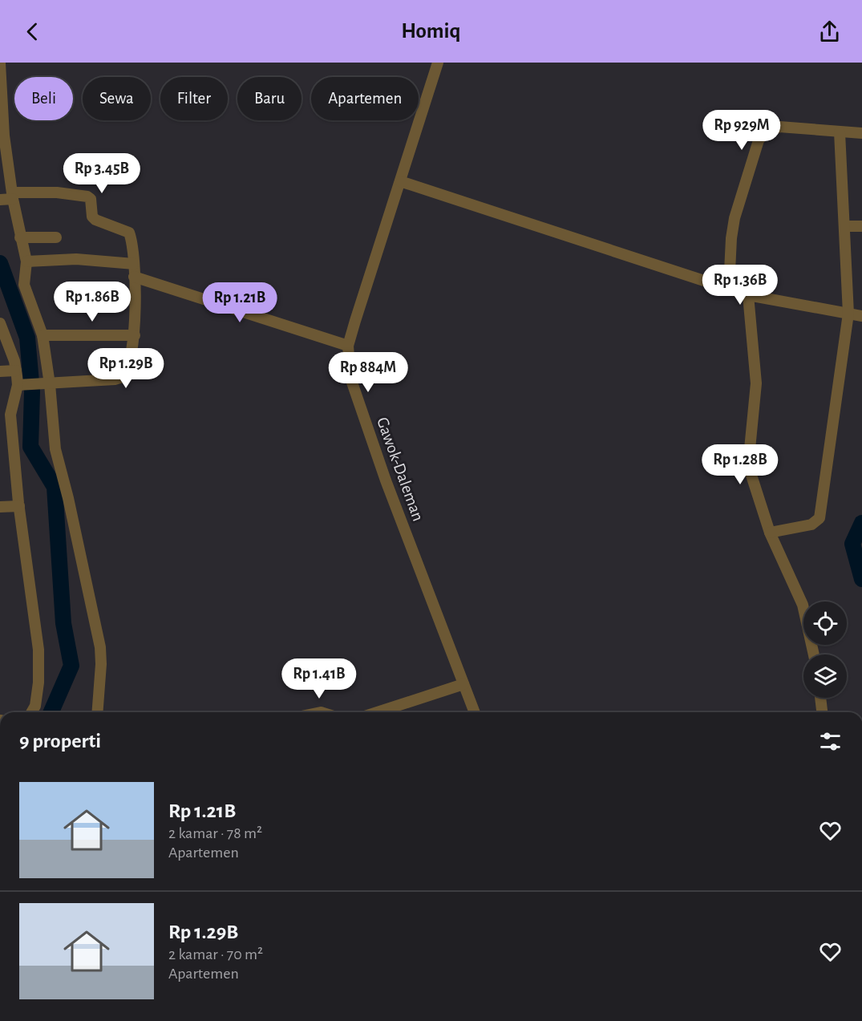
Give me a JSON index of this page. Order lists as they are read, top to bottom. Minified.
{"streets":{"street":["Gawok-Daleman"]},"page":{"header":"Homiq","chip":["Beli","Sewa","Filter","Baru","Apartemen"],"price":["Rp 929M","Rp 3.45B","Rp 1.36B","Rp 1.86B","Rp 1.21B","Rp 1.29B","Rp 884M","Rp 1.28B","Rp 1.41B"],"heading":"9 properti","list":[{"name":"Rp 1.21B","note":"2 kamar · 78 m² · Apartemen"},{"name":"Rp 1.29B","note":"2 kamar · 70 m² · Apartemen"}]}}
